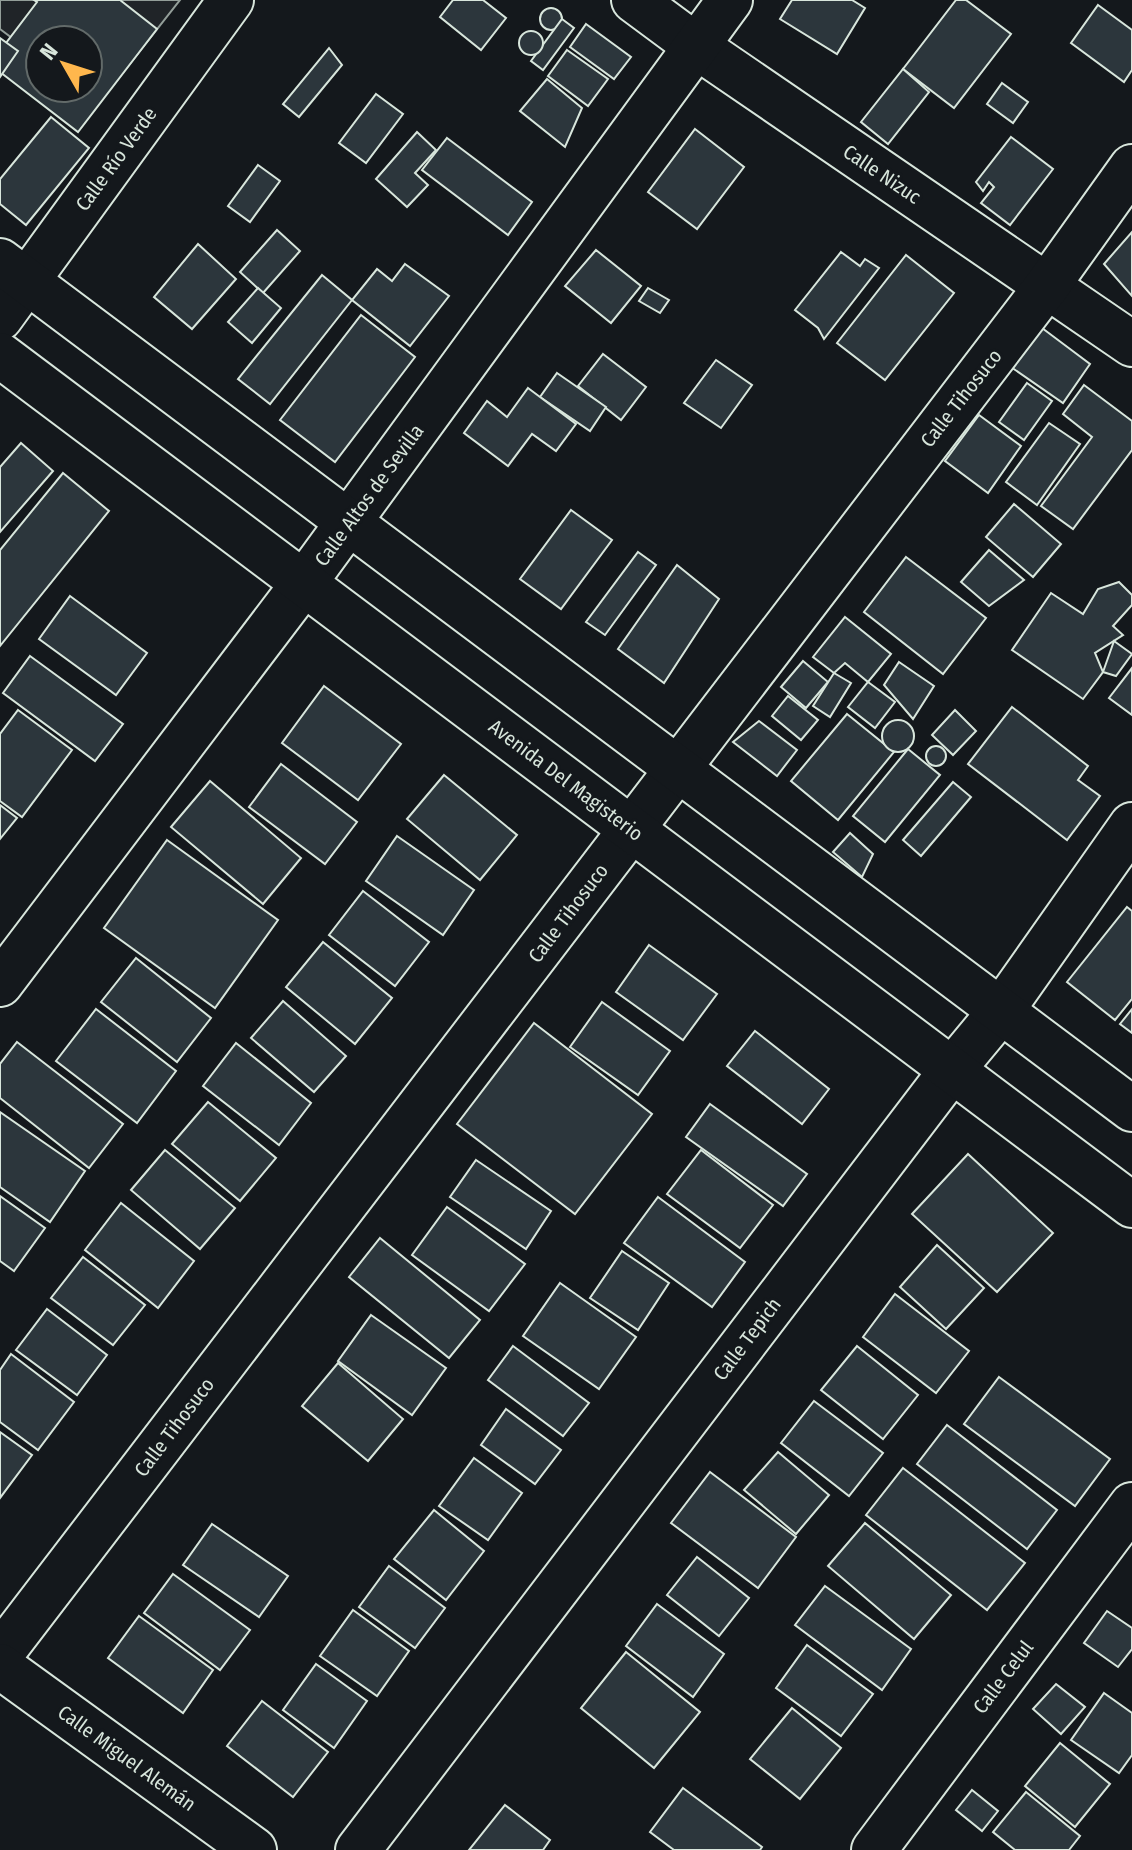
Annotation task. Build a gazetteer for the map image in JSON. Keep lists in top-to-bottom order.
{
  "streets": {
    "street": [
      "Calle Río Verde",
      "Calle Nizuc",
      "Calle Tihosuco",
      "Calle Altos de Sevilla",
      "Avenida Del Magisterio",
      "Calle Tepich",
      "Calle Celul",
      "Calle Miguel Alemán"
    ]
  },
  "crossings": [
    ["Calle Nizuc", "Calle Tihosuco"],
    ["Calle Nizuc", "Calle Altos de Sevilla"],
    ["Calle Tihosuco", "Avenida Del Magisterio"],
    ["Calle Altos de Sevilla", "Avenida Del Magisterio"],
    ["Avenida Del Magisterio", "Calle Tepich"]
  ],
  "north": "top left"
}
